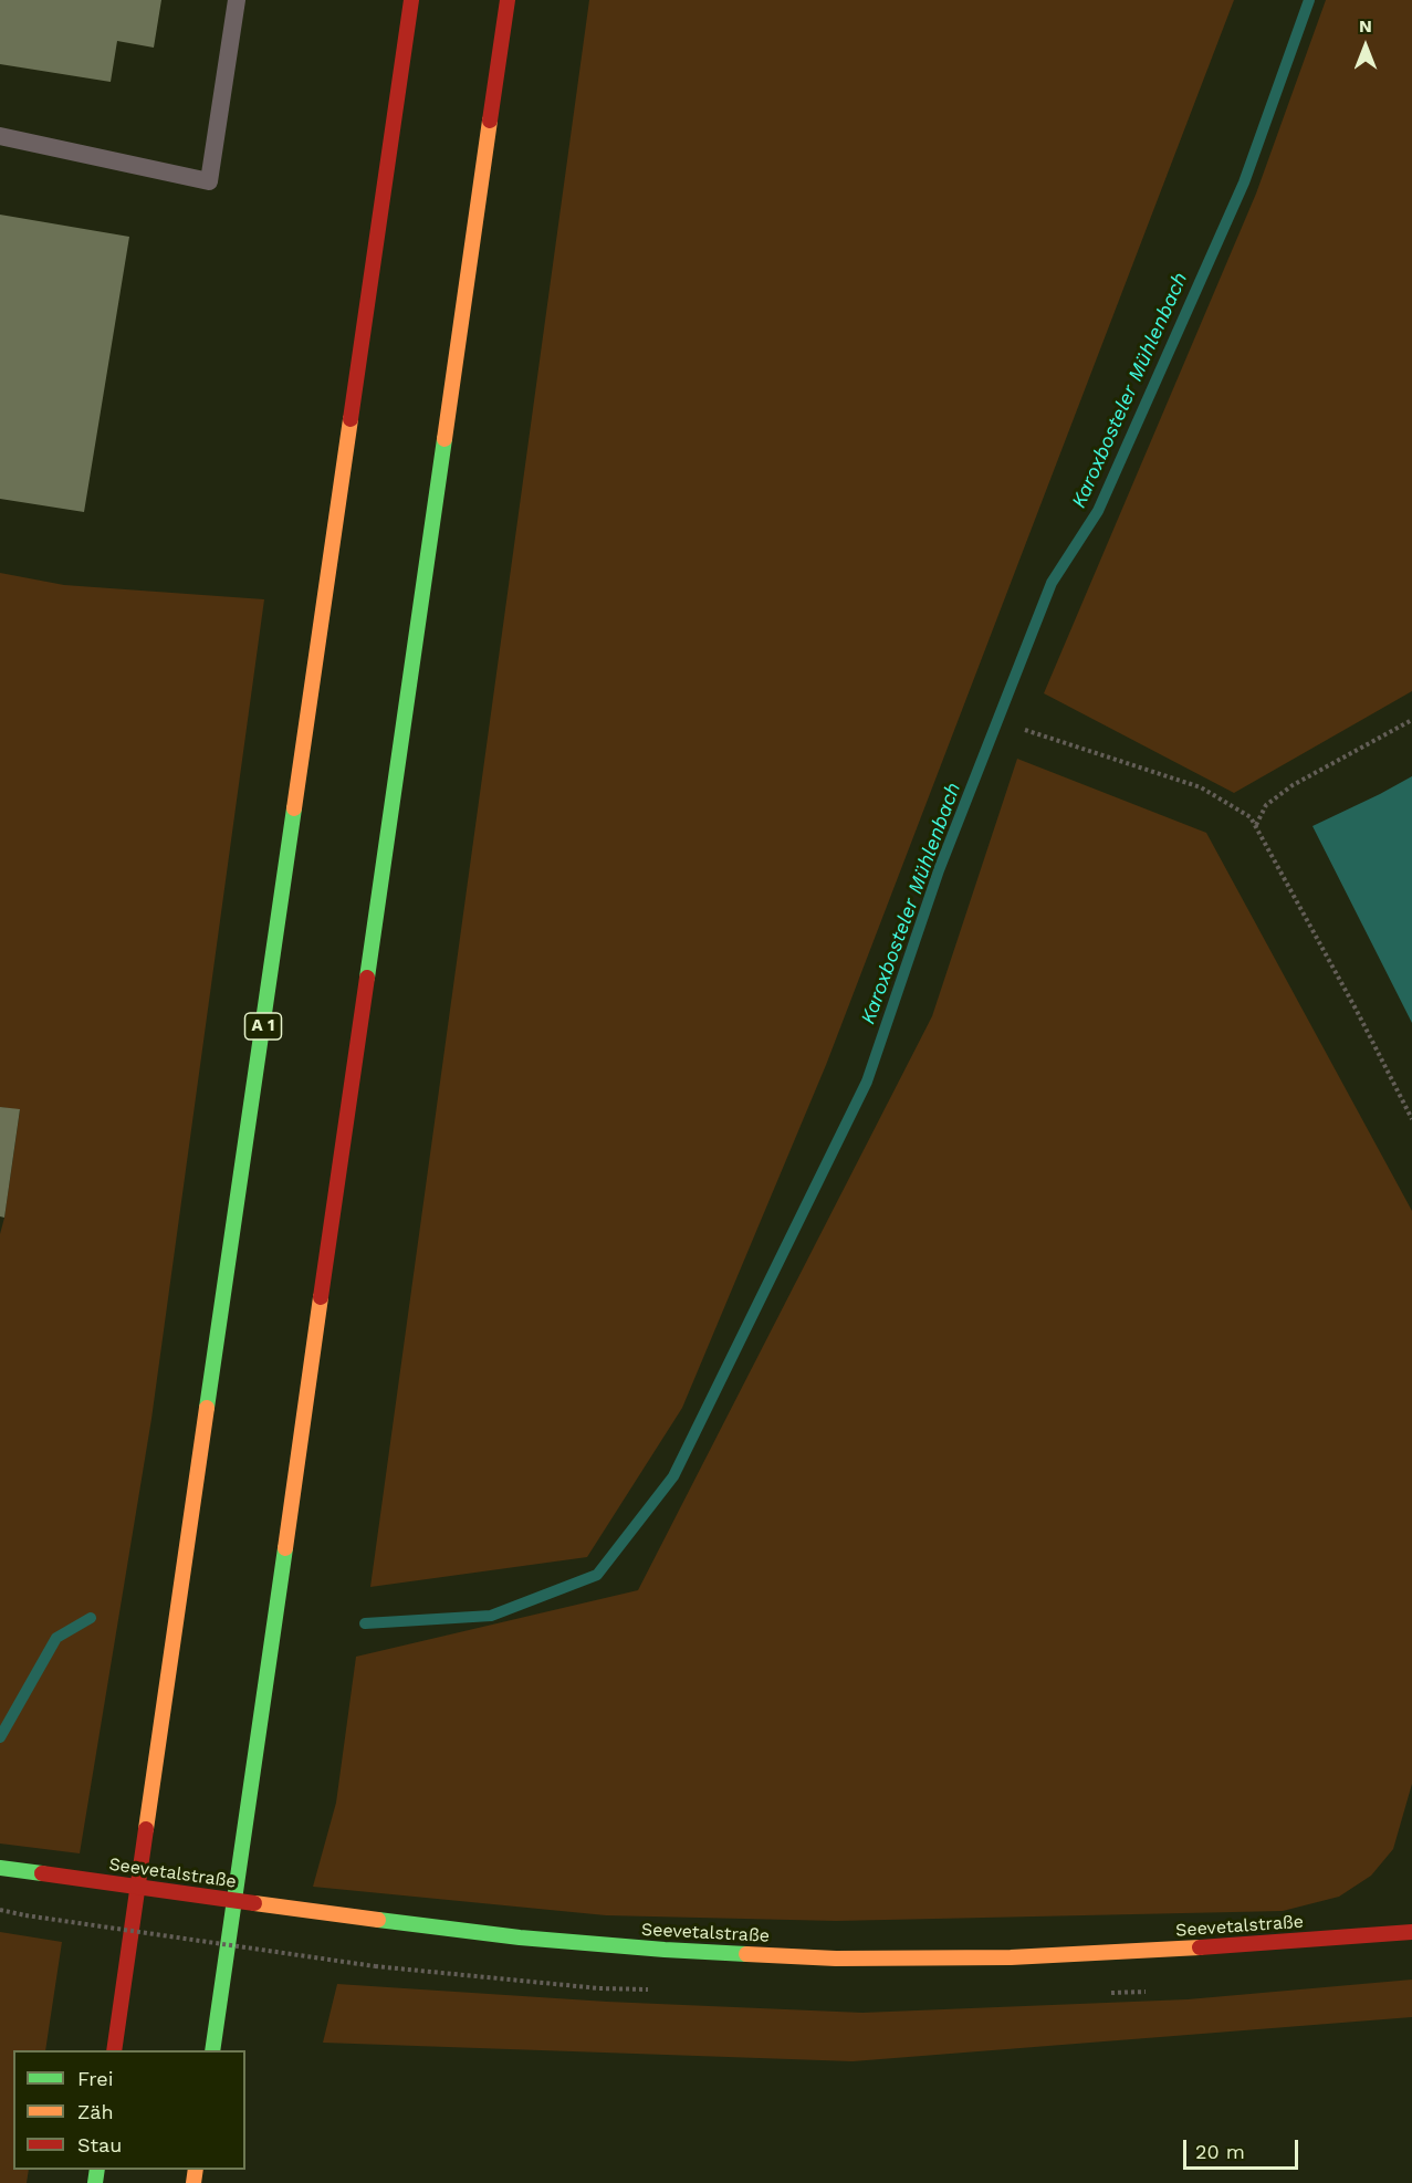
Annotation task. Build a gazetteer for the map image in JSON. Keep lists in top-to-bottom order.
{
  "streets": {
    "main road": ["A 1", "Seevetalstraße"]
  },
  "water": ["Karoxbosteler Mühlenbach"],
  "legend": ["Frei", "Zäh", "Stau"],
  "scale_bar": "20 m",
  "north": "top"
}
